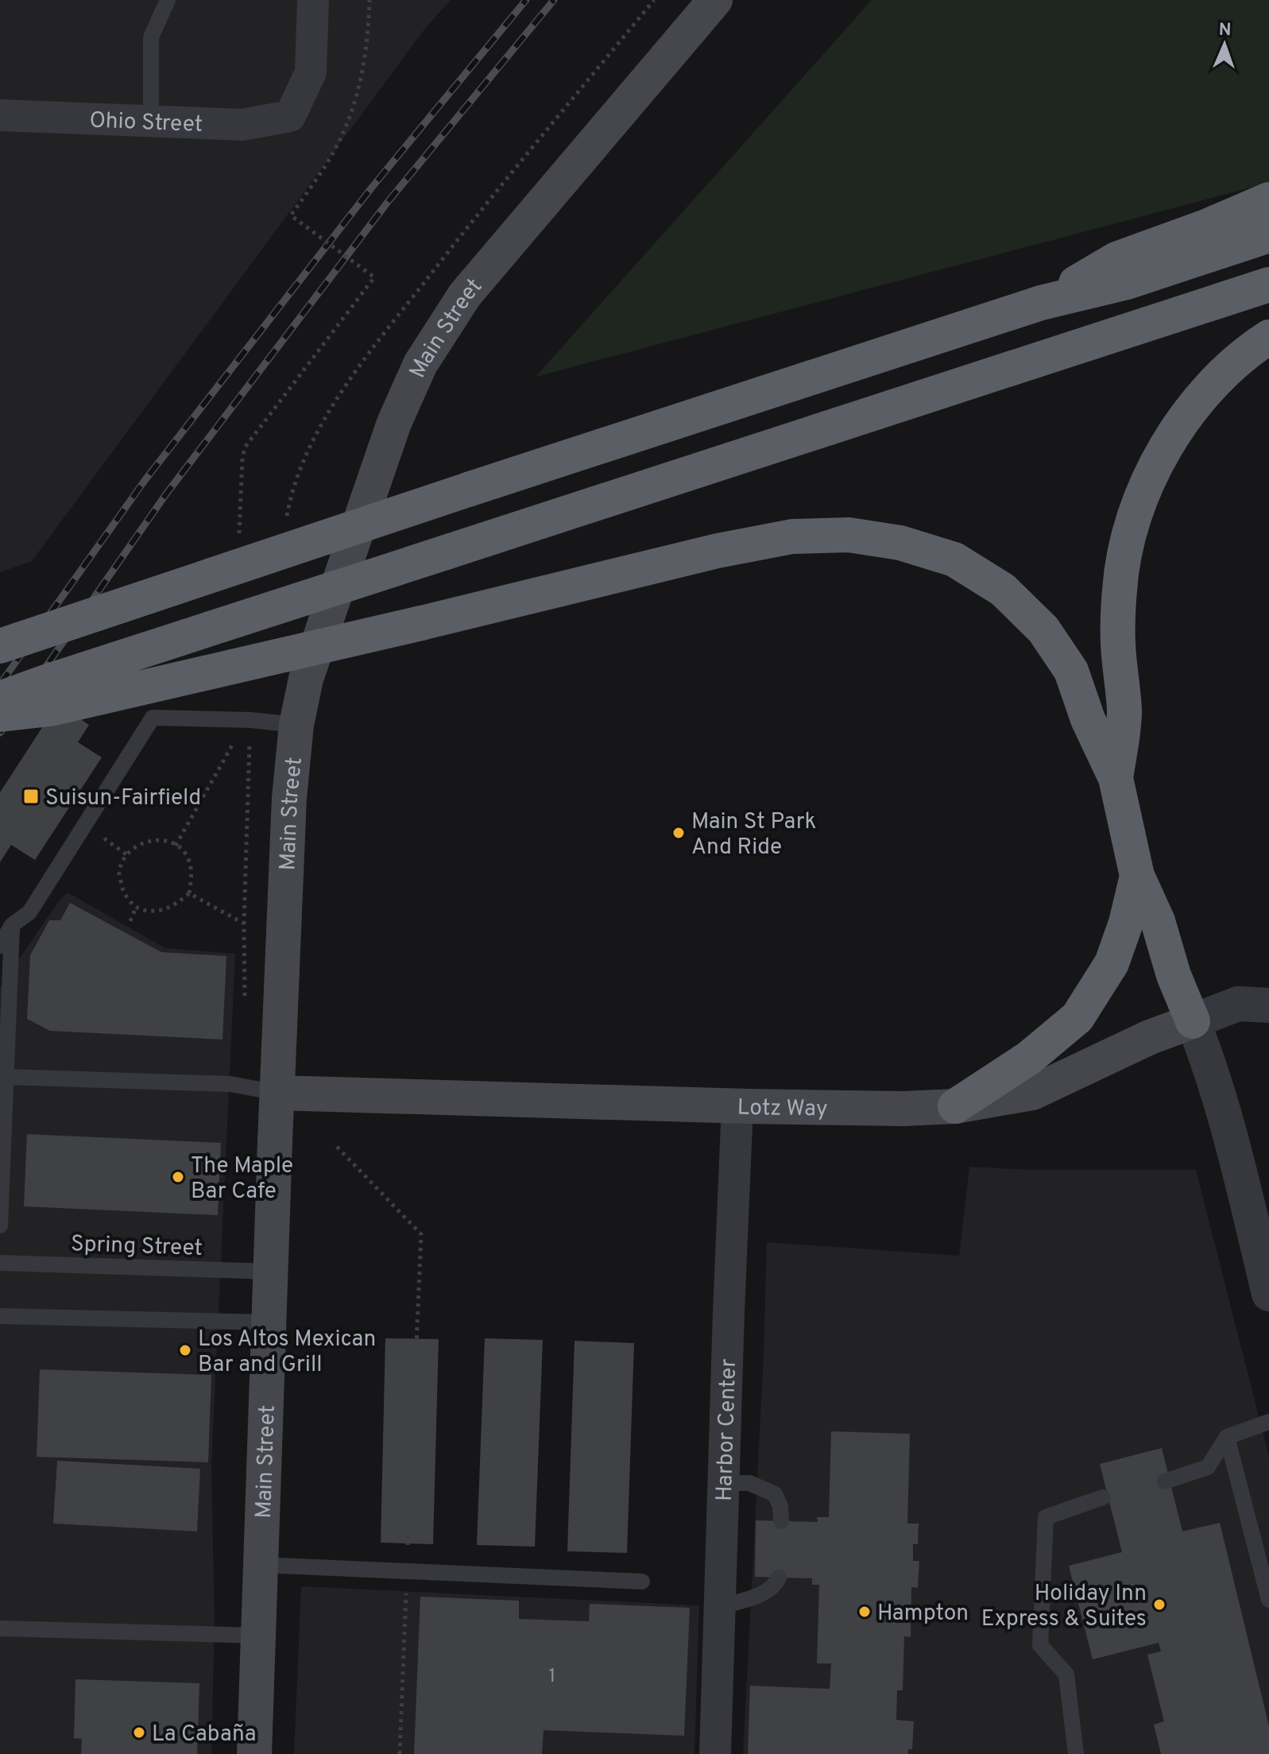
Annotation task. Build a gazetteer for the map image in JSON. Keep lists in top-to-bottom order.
{
  "streets": {
    "main road": ["Main Street", "Lotz Way"],
    "street": ["Ohio Street", "Harbor Center"],
    "lane": ["Spring Street"]
  },
  "crossings": [
    ["Main Street", "Lotz Way"],
    ["Main Street", "Spring Street"],
    ["Lotz Way", "Harbor Center"]
  ],
  "places": {
    "transit": ["Suisun-Fairfield"],
    "other": [
      "Main St Park And Ride",
      "The Maple Bar Cafe",
      "Los Altos Mexican Bar and Grill",
      "Holiday Inn Express & Suites",
      "Hampton",
      "La Cabaña"
    ]
  },
  "house_numbers": ["1"],
  "north": "top"
}
